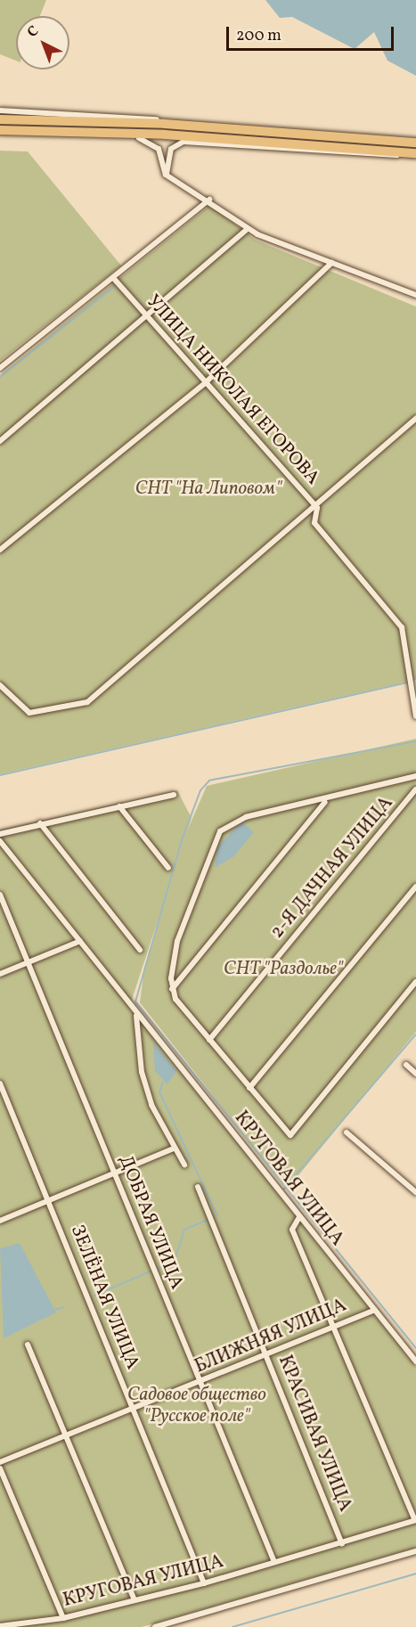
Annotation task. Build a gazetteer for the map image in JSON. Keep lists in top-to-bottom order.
{
  "streets": {
    "street": [
      "УЛИЦА НИКОЛАЯ ЕГОРОВА",
      "2-Я ДАЧНАЯ УЛИЦА",
      "КРУГОВАЯ УЛИЦА",
      "ДОБРАЯ УЛИЦА",
      "ЗЕЛЁНАЯ УЛИЦА",
      "БЛИЖНЯЯ УЛИЦА",
      "КРАСИВАЯ УЛИЦА"
    ]
  },
  "crossings": [
    ["КРУГОВАЯ УЛИЦА", "ДОБРАЯ УЛИЦА"],
    ["КРУГОВАЯ УЛИЦА", "ЗЕЛЁНАЯ УЛИЦА"],
    ["КРУГОВАЯ УЛИЦА", "БЛИЖНЯЯ УЛИЦА"],
    ["КРУГОВАЯ УЛИЦА", "КРАСИВАЯ УЛИЦА"],
    ["ДОБРАЯ УЛИЦА", "БЛИЖНЯЯ УЛИЦА"],
    ["ЗЕЛЁНАЯ УЛИЦА", "БЛИЖНЯЯ УЛИЦА"],
    ["БЛИЖНЯЯ УЛИЦА", "КРАСИВАЯ УЛИЦА"]
  ],
  "parks": ["СНТ \"На Липовом\"", "СНТ \"Раздолье\"", "Садовое общество \"Русское поле\""],
  "scale_bar": "200 m",
  "north": "top left"
}
